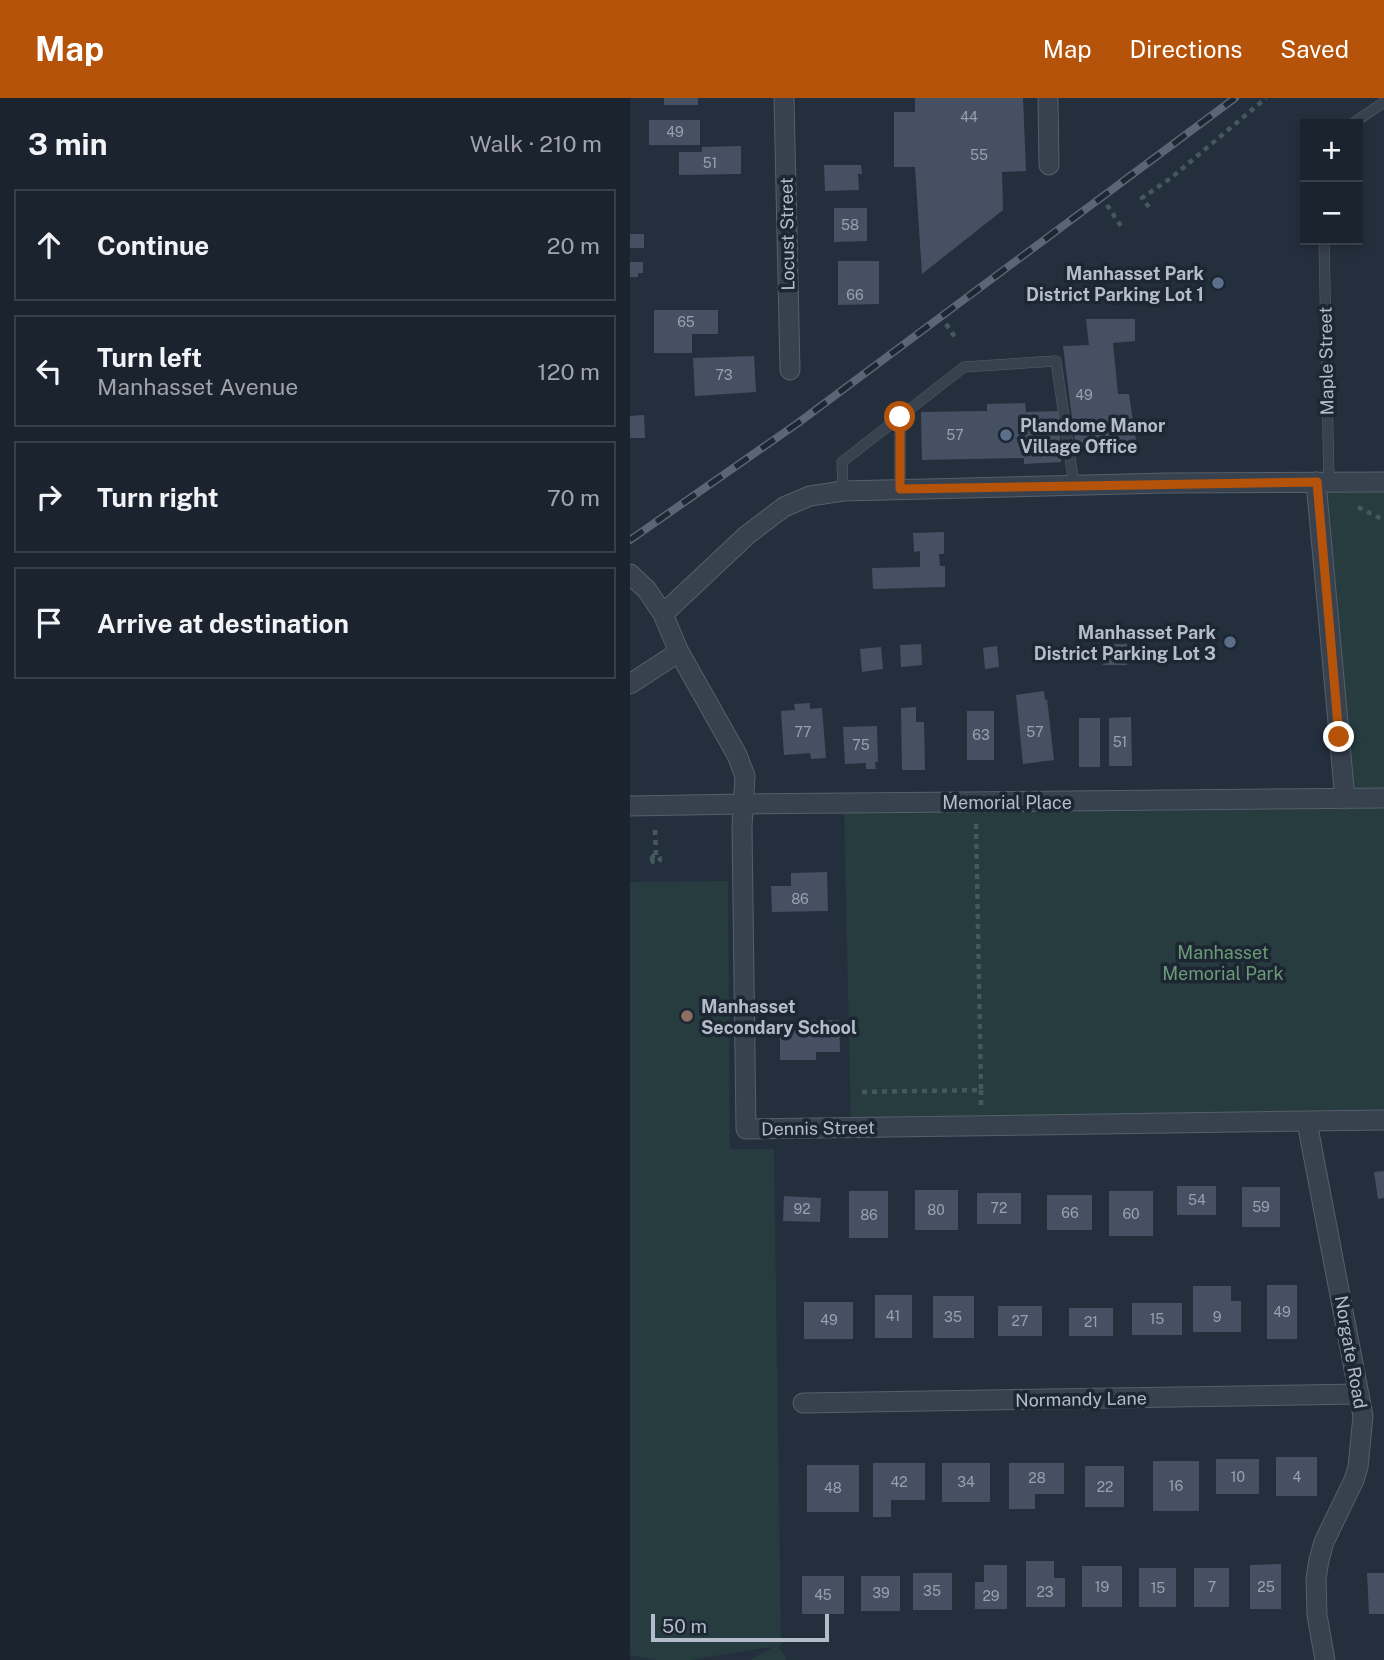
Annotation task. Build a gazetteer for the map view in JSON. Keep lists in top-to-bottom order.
{
  "streets": {
    "street": [
      "Locust Street",
      "Memorial Place",
      "Dennis Street",
      "Norgate Road",
      "Normandy Lane"
    ],
    "lane": ["Maple Street"]
  },
  "crossings": [
    ["Memorial Place", "Dennis Street"],
    ["Dennis Street", "Norgate Road"],
    ["Norgate Road", "Normandy Lane"]
  ],
  "parks": ["Manhasset Memorial Park"],
  "places": [
    "Manhasset Park District Parking Lot 1",
    "Plandome Manor Village Office",
    "Manhasset Park District Parking Lot 3",
    "Manhasset Secondary School"
  ],
  "house_numbers": [
    "44",
    "49",
    "55",
    "51",
    "58",
    "66",
    "65",
    "73",
    "49",
    "57",
    "77",
    "57",
    "63",
    "51",
    "75",
    "86",
    "54",
    "59",
    "72",
    "92",
    "80",
    "66",
    "60",
    "86",
    "49",
    "41",
    "35",
    "9",
    "15",
    "49",
    "27",
    "21",
    "10",
    "4",
    "28",
    "42",
    "34",
    "16",
    "22",
    "48",
    "19",
    "7",
    "25",
    "15",
    "35",
    "23",
    "39",
    "45",
    "29"
  ],
  "scale_bar": "50 m",
  "page": {
    "header": "Map",
    "nav": ["Map", "Directions", "Saved"],
    "heading": ["3 min", "Walk · 210 m"],
    "map_buttons": ["+", "−"],
    "list": [
      ["Continue", "20 m"],
      ["Turn left", "Manhasset Avenue", "120 m"],
      ["Turn right", "70 m"],
      "Arrive at destination"
    ],
    "scale": "50 m"
  }
}
